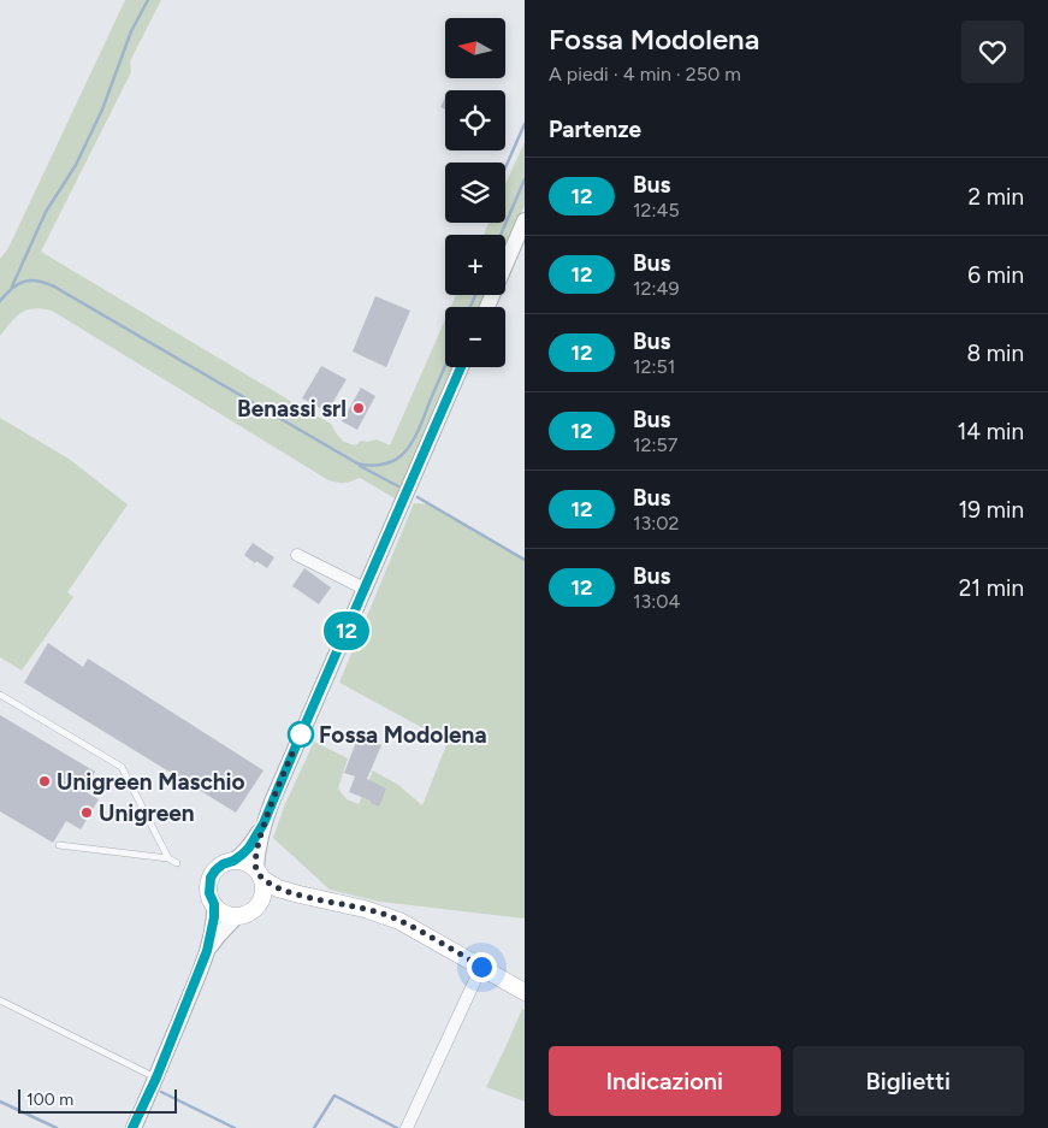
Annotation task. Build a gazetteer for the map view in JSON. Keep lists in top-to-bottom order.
{
  "places": [
    "Benassi srl",
    "Fossa Modolena",
    "Unigreen Maschio",
    "Unigreen"
  ],
  "lines": ["bus line 12"],
  "scale_bar": "100 m",
  "north": "left",
  "page": {
    "on_map": "12",
    "heading": [
      ["Fossa Modolena", "A piedi · 4 min · 250 m"],
      "Partenze"
    ],
    "map_buttons": ["+", "−"],
    "list": [
      {
        "mark": "12",
        "name": "Bus",
        "note": "12:45",
        "value": "2 min"
      },
      {
        "mark": "12",
        "name": "Bus",
        "note": "12:49",
        "value": "6 min"
      },
      {
        "mark": "12",
        "name": "Bus",
        "note": "12:51",
        "value": "8 min"
      },
      {
        "mark": "12",
        "name": "Bus",
        "note": "12:57",
        "value": "14 min"
      },
      {
        "mark": "12",
        "name": "Bus",
        "note": "13:02",
        "value": "19 min"
      },
      {
        "mark": "12",
        "name": "Bus",
        "note": "13:04",
        "value": "21 min"
      }
    ],
    "buttons": ["Indicazioni", "Biglietti"],
    "scale": "100 m"
  }
}
